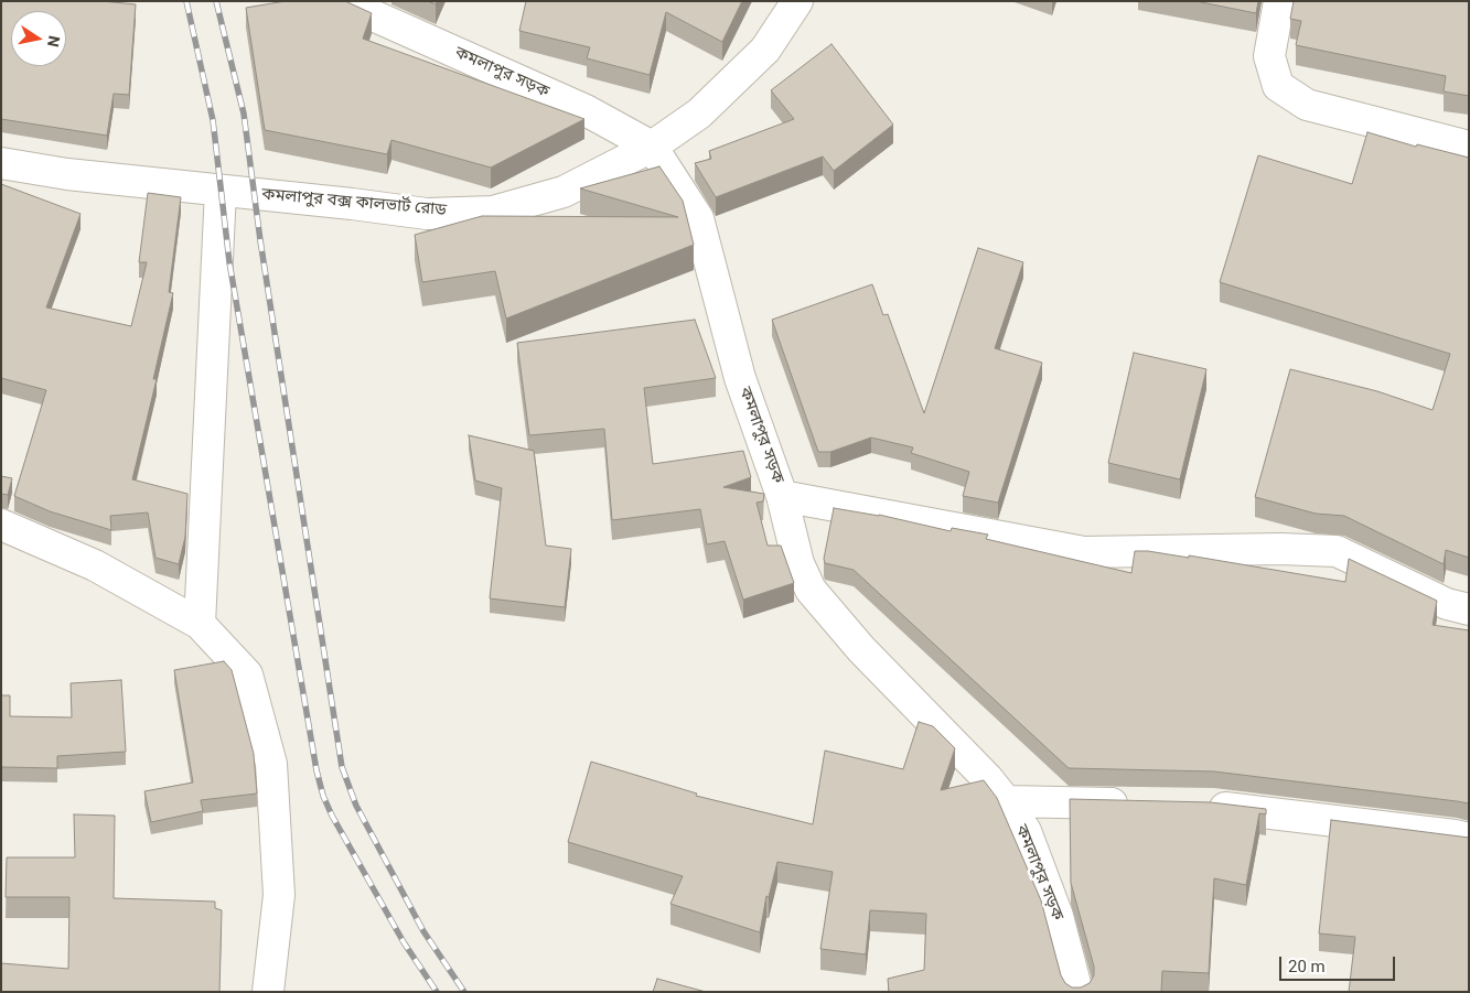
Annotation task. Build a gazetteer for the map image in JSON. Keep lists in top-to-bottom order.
{
  "streets": {
    "street": ["কমলাপুর সড়ক", "কমলাপুর বক্স কালভার্ট রোড"]
  },
  "crossings": [
    ["কমলাপুর সড়ক", "কমলাপুর বক্স কালভার্ট রোড"]
  ],
  "scale_bar": "20 m",
  "north": "right"
}
